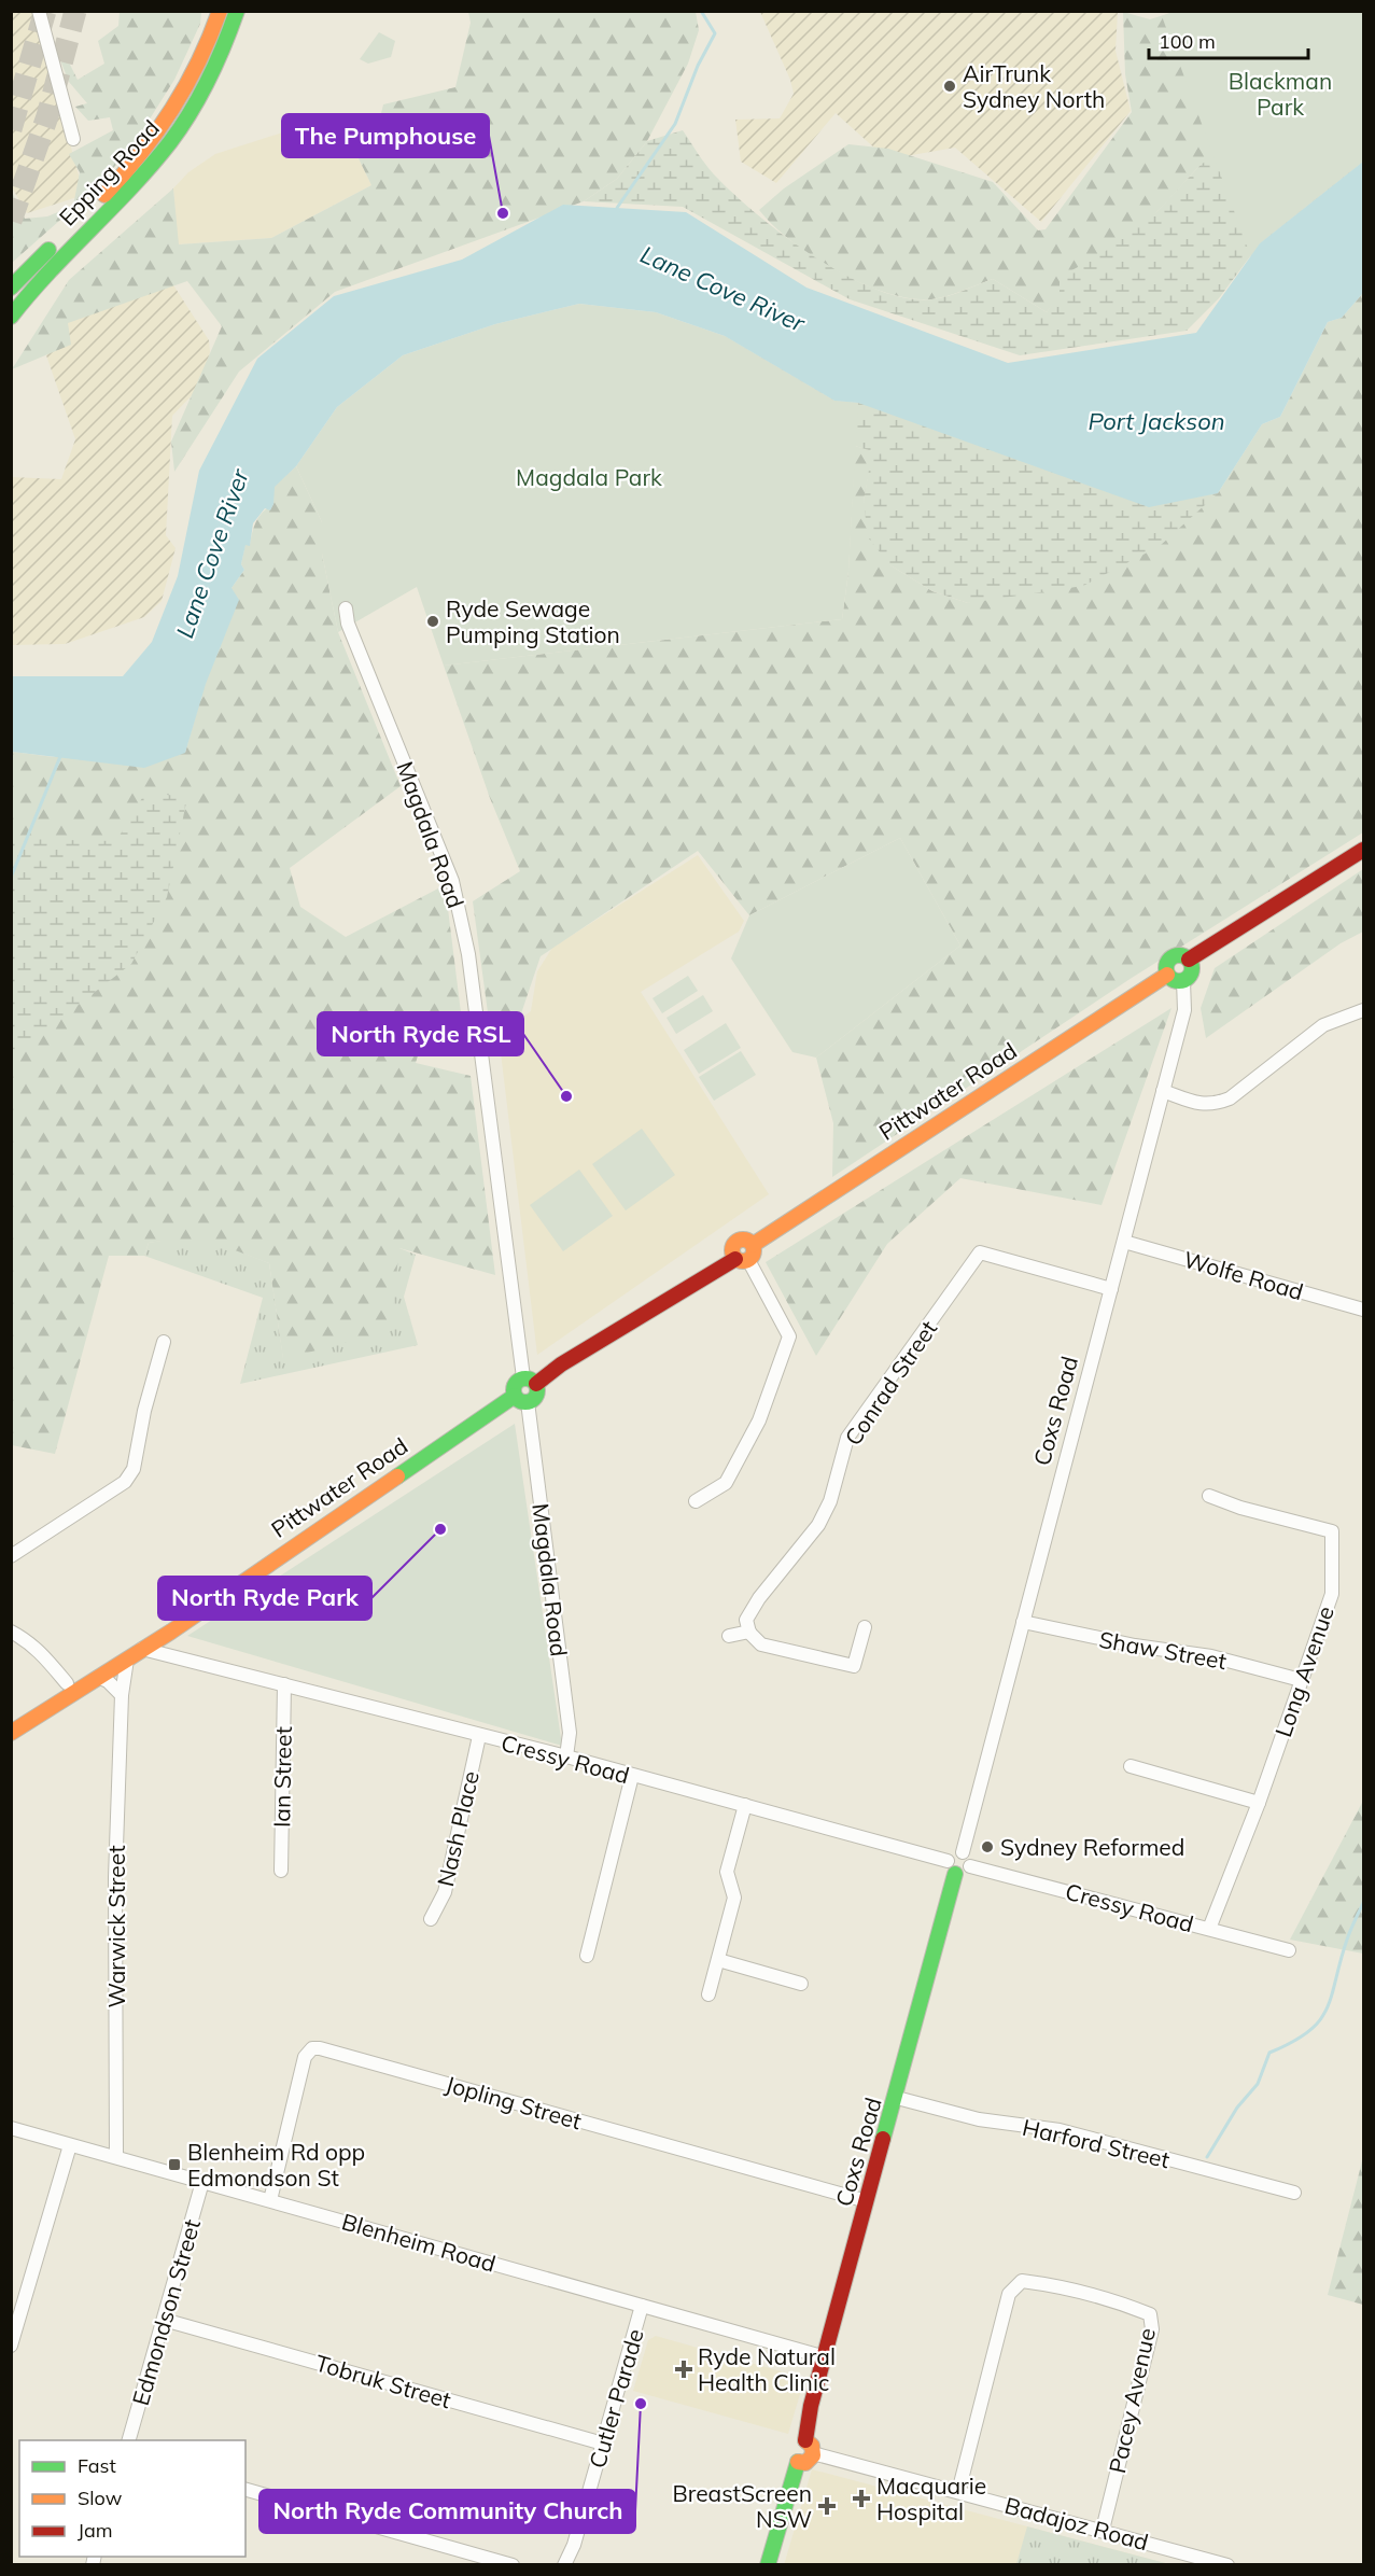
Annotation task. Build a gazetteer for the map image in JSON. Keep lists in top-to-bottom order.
{
  "streets": {
    "main road": ["Epping Road", "Pittwater Road", "Coxs Road"],
    "street": [
      "Magdala Road",
      "Wolfe Road",
      "Conrad Street",
      "Shaw Street",
      "Long Avenue",
      "Cressy Road",
      "Ian Street",
      "Nash Place",
      "Warwick Street",
      "Jopling Street",
      "Harford Street",
      "Blenheim Road",
      "Edmondson Street",
      "Tobruk Street",
      "Cutler Parade",
      "Pacey Avenue",
      "Badajoz Road"
    ]
  },
  "crossings": [
    ["Magdala Road", "Pittwater Road"],
    ["Magdala Road", "Cressy Road"],
    ["Pittwater Road", "Coxs Road"],
    ["Pittwater Road", "Cressy Road"],
    ["Pittwater Road", "Warwick Street"],
    ["Wolfe Road", "Coxs Road"],
    ["Conrad Street", "Coxs Road"],
    ["Coxs Road", "Shaw Street"],
    ["Coxs Road", "Cressy Road"],
    ["Coxs Road", "Jopling Street"],
    ["Coxs Road", "Harford Street"],
    ["Coxs Road", "Blenheim Road"],
    ["Coxs Road", "Badajoz Road"],
    ["Shaw Street", "Long Avenue"],
    ["Long Avenue", "Cressy Road"],
    ["Cressy Road", "Ian Street"],
    ["Cressy Road", "Nash Place"],
    ["Warwick Street", "Blenheim Road"],
    ["Jopling Street", "Blenheim Road"],
    ["Blenheim Road", "Edmondson Street"],
    ["Blenheim Road", "Cutler Parade"],
    ["Edmondson Street", "Tobruk Street"],
    ["Tobruk Street", "Cutler Parade"],
    ["Pacey Avenue", "Badajoz Road"]
  ],
  "water": ["Lane Cove River", "Port Jackson"],
  "parks": ["Blackman Park", "Magdala Park"],
  "places": {
    "other": [
      "AirTrunk Sydney North",
      "The Pumphouse",
      "Ryde Sewage Pumping Station",
      "North Ryde RSL",
      "North Ryde Park",
      "Sydney Reformed",
      "North Ryde Community Church"
    ],
    "transit": ["Blenheim Rd opp Edmondson St"],
    "health": ["Ryde Natural Health Clinic", "Macquarie Hospital", "BreastScreen NSW"]
  },
  "legend": ["Fast", "Slow", "Jam"],
  "scale_bar": "100 m"
}
